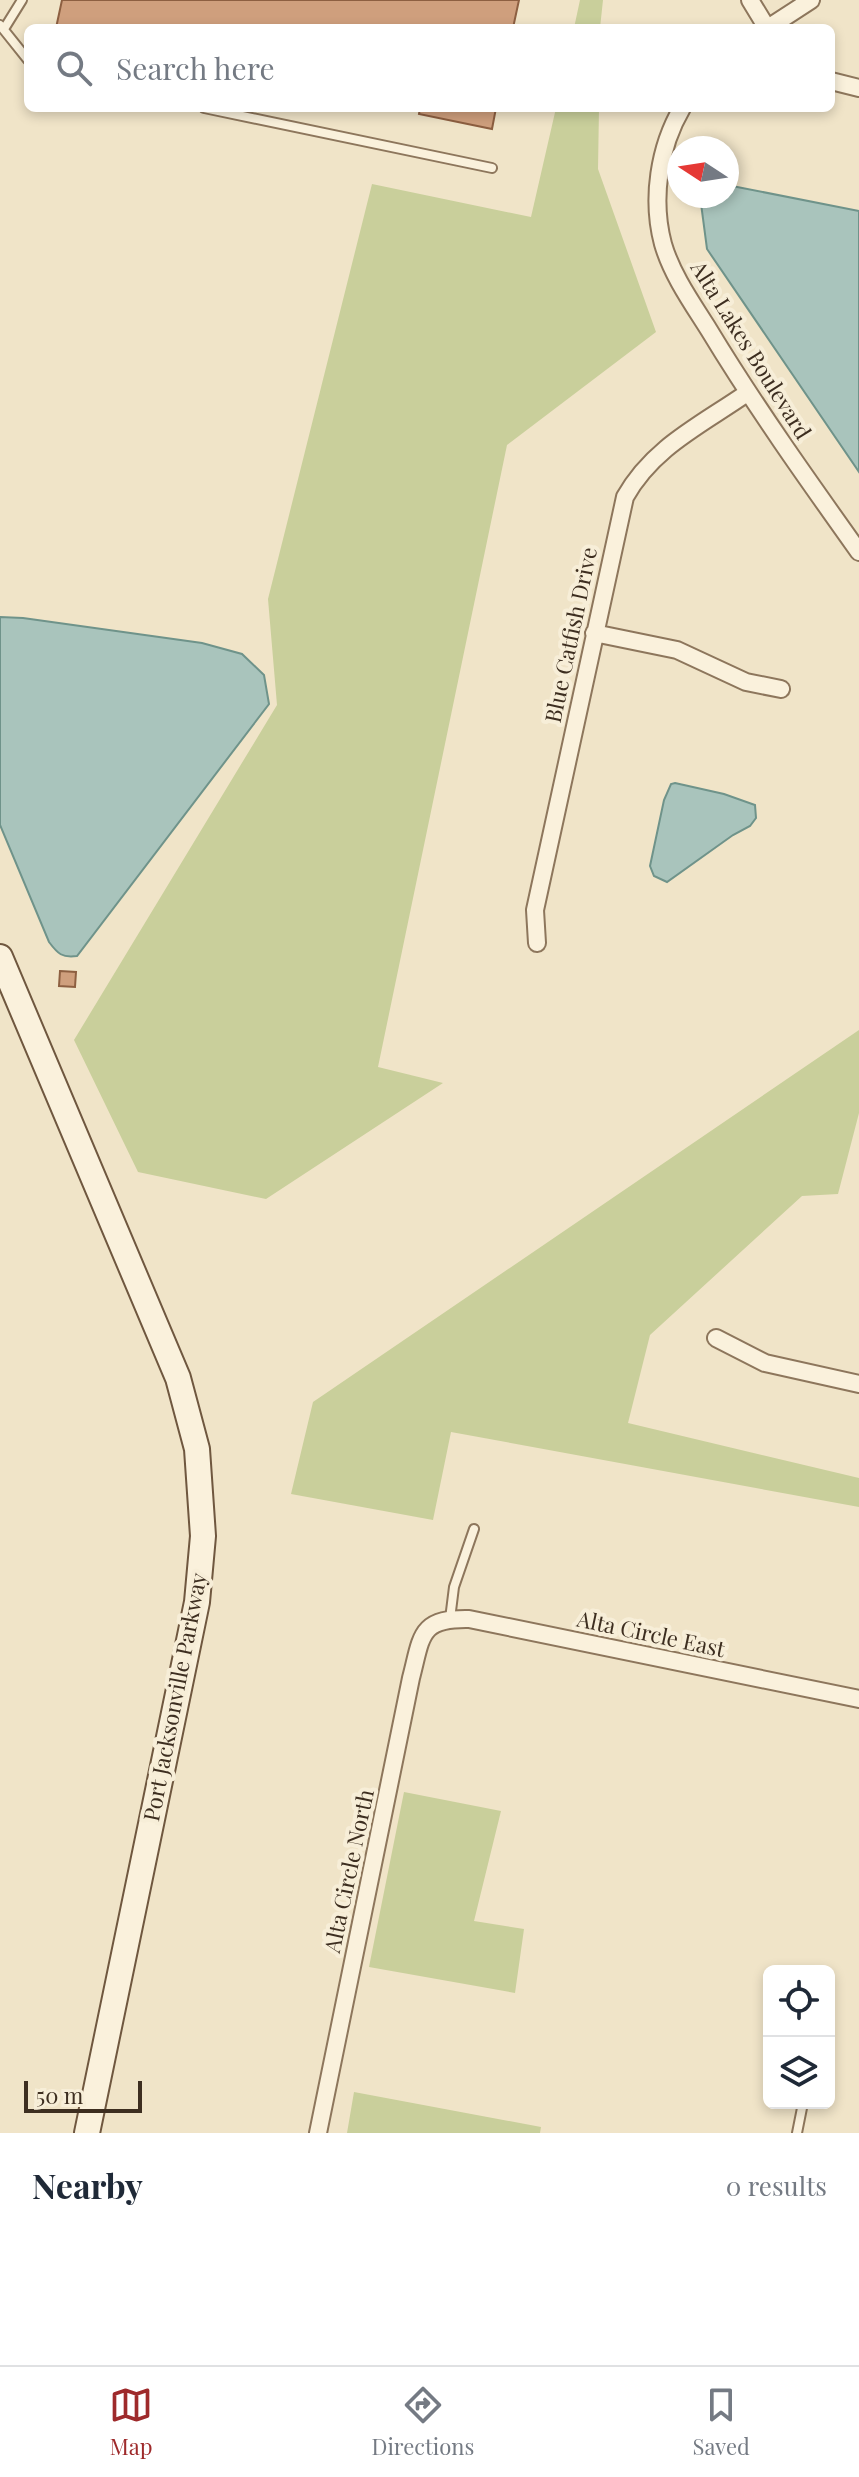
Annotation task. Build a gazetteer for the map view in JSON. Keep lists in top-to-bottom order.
{
  "streets": {
    "street": [
      "Alta Lakes Boulevard",
      "Blue Catfish Drive",
      "Alta Circle East",
      "Port Jacksonville Parkway",
      "Alta Circle North"
    ]
  },
  "crossings": [
    ["Alta Lakes Boulevard", "Blue Catfish Drive"],
    ["Alta Circle East", "Alta Circle North"]
  ],
  "scale_bar": "50 m",
  "north": "left",
  "page": {
    "search": "Search here",
    "scale": "50 m",
    "heading": ["Nearby", "0 results"],
    "nav": ["Map", "Directions", "Saved"]
  }
}
